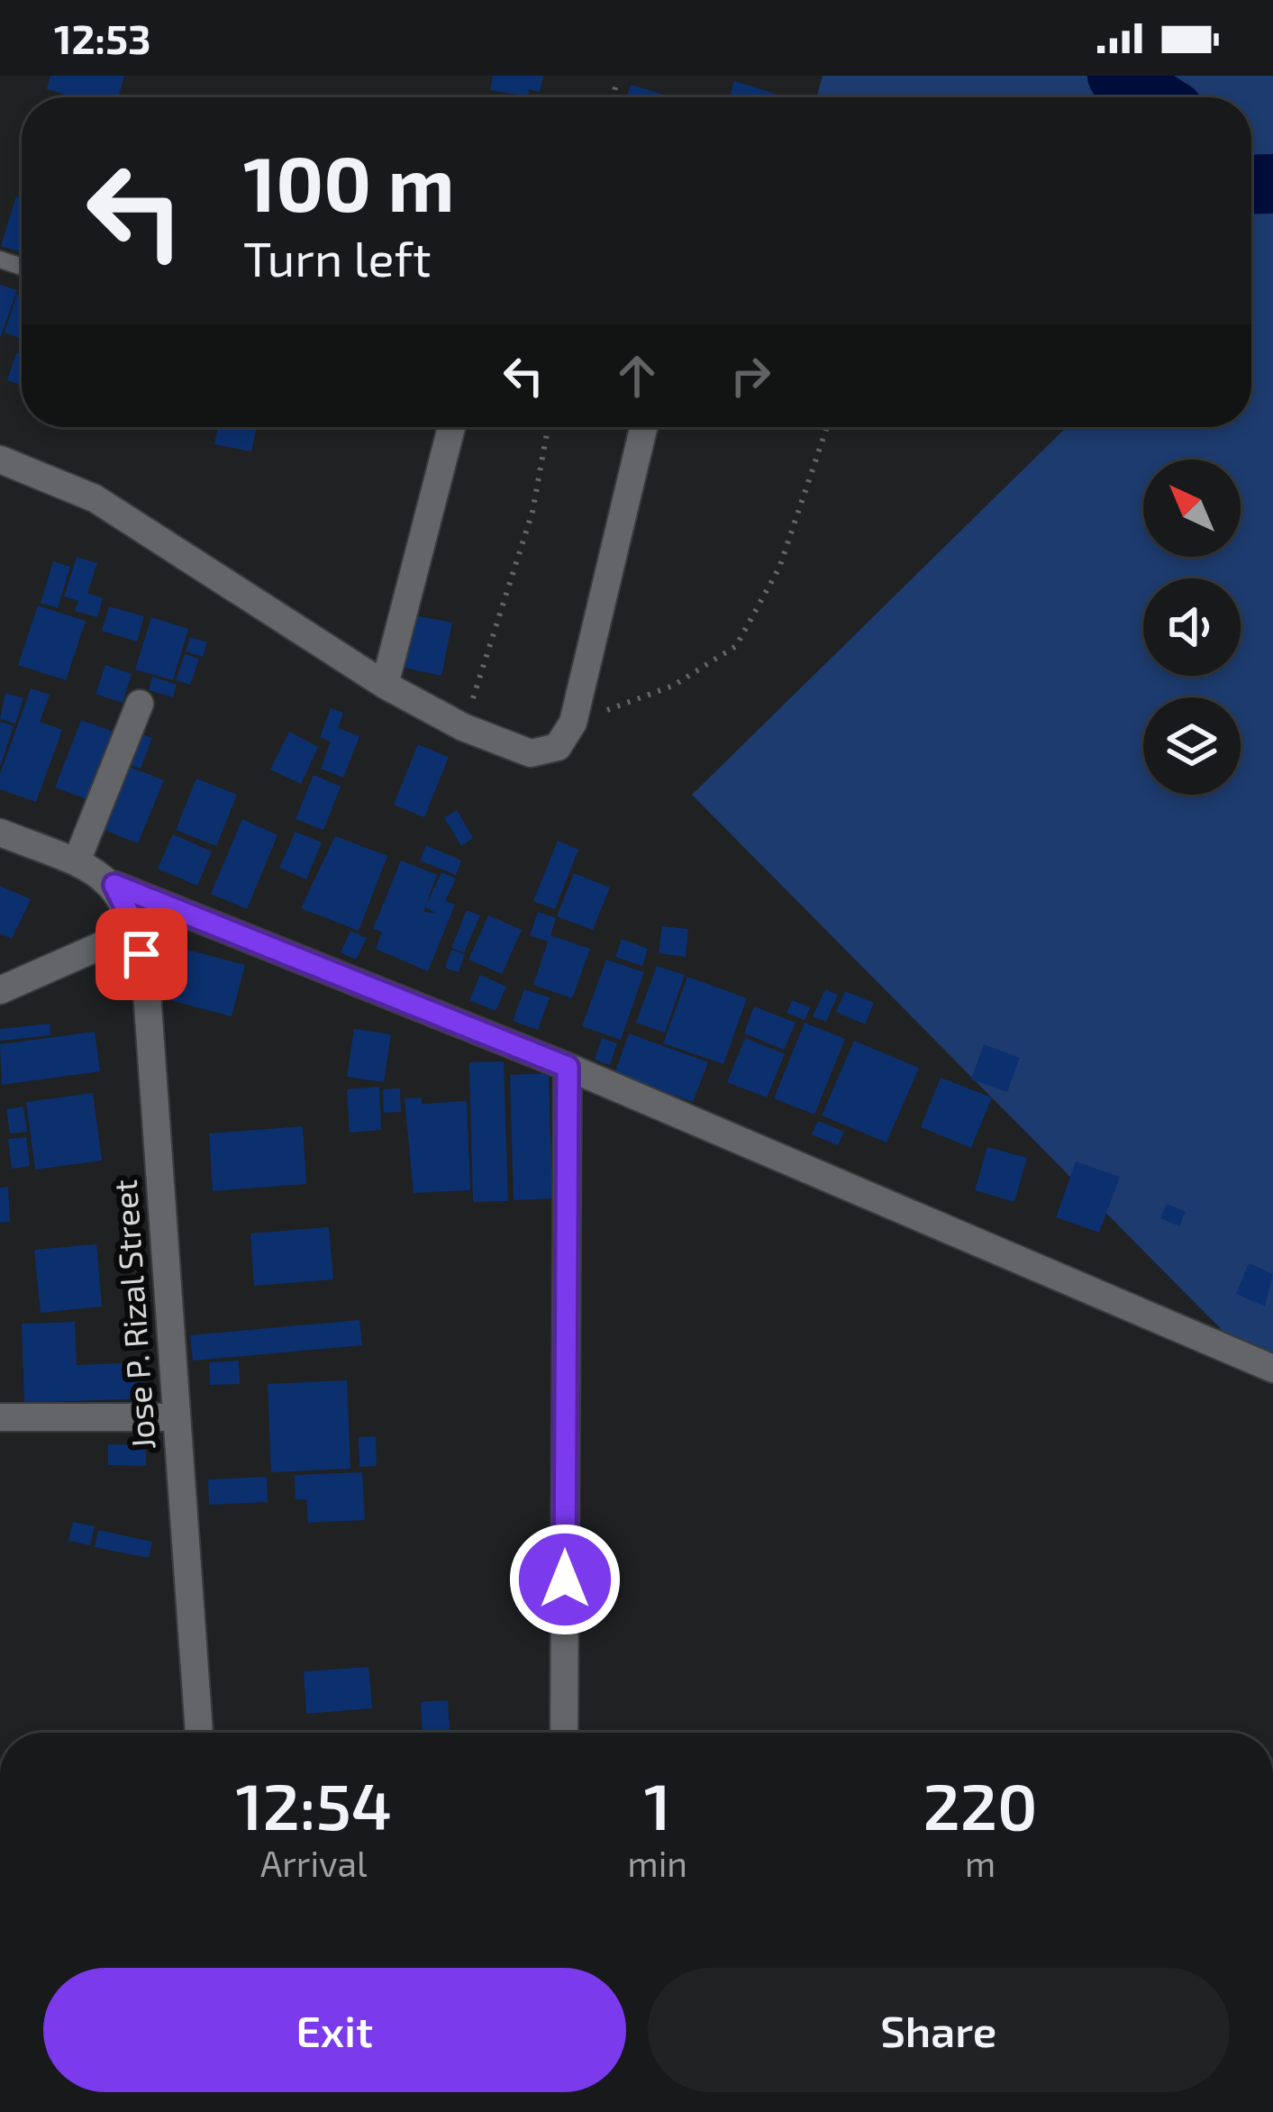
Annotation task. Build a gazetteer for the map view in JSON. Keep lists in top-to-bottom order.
{
  "streets": {
    "street": ["Jose P. Rizal Street"]
  },
  "north": "top left",
  "page": {
    "status": "12:53",
    "turn": ["100 m", "Turn left"],
    "eta": [
      "12:54",
      "Arrival",
      "1",
      "min",
      "220",
      "m"
    ],
    "buttons": ["Exit", "Share"]
  }
}
